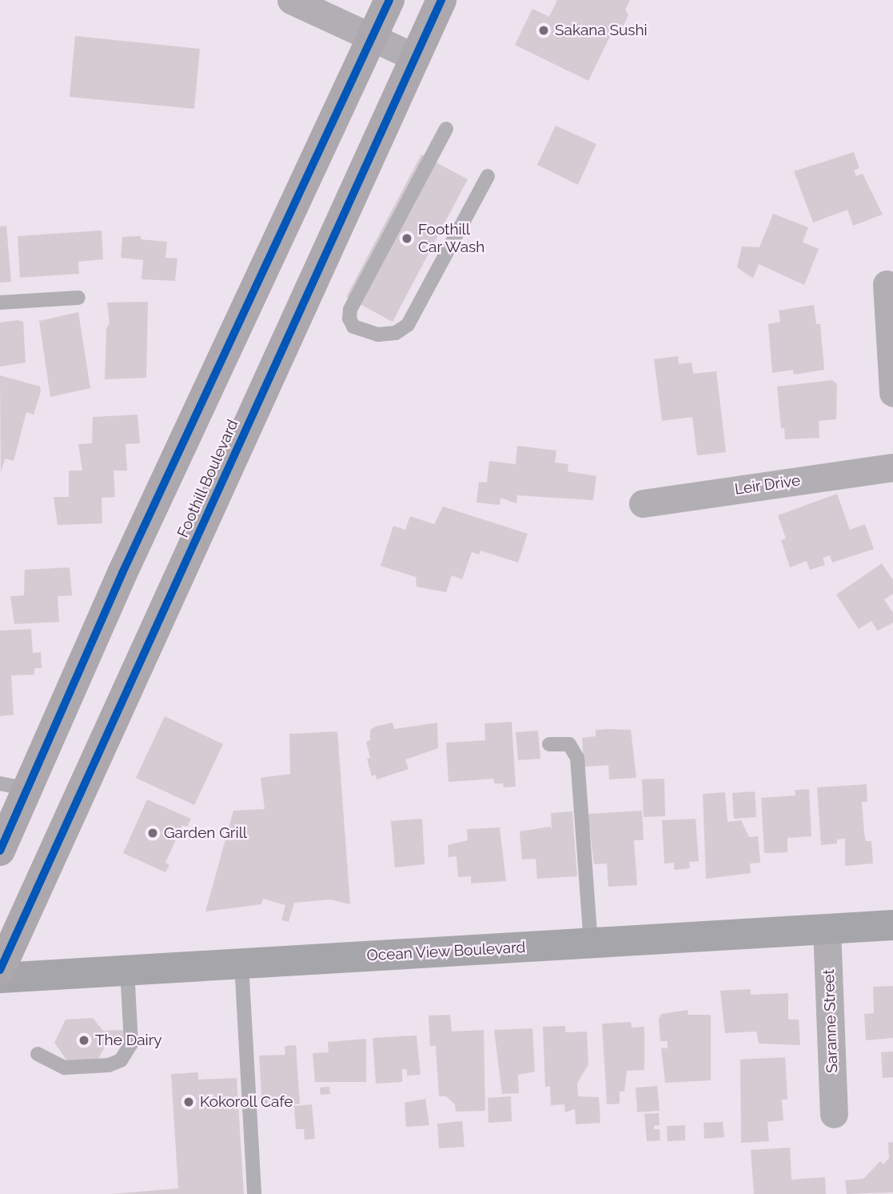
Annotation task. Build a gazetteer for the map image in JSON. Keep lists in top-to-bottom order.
{
  "streets": {
    "main road": ["Foothill Boulevard"],
    "street": ["Leir Drive", "Ocean View Boulevard", "Saranne Street"]
  },
  "crossings": [
    ["Ocean View Boulevard", "Saranne Street"]
  ],
  "places": [
    "Sakana Sushi",
    "Foothill Car Wash",
    "Garden Grill",
    "The Dairy",
    "Kokoroll Cafe"
  ]
}
